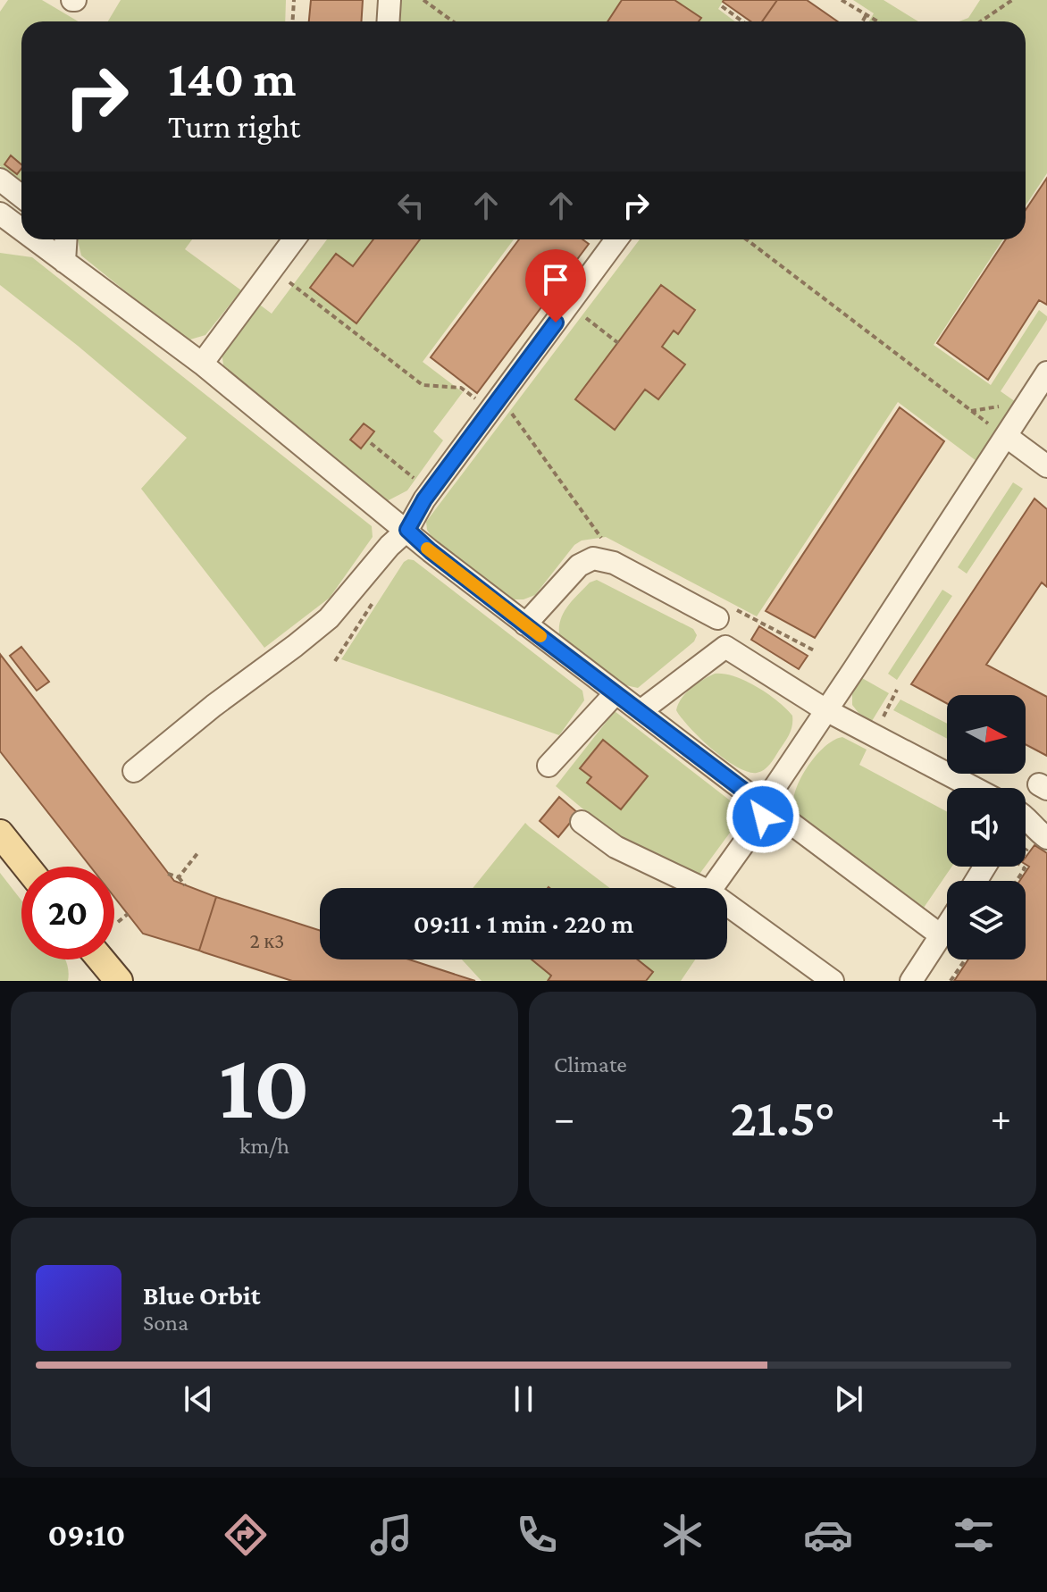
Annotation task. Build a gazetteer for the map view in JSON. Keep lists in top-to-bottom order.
{
  "house_numbers": ["2 к3"],
  "north": "right",
  "page": {
    "turn": ["140 m", "Turn right"],
    "limit": "20",
    "trip": "09:11 · 1 min · 220 m",
    "tile": [
      ["10", "km/h"],
      "Climate"
    ],
    "heat": ["−", "21.5°", "+"],
    "song": ["Blue Orbit", "Sona"],
    "tabs": "09:10"
  }
}
